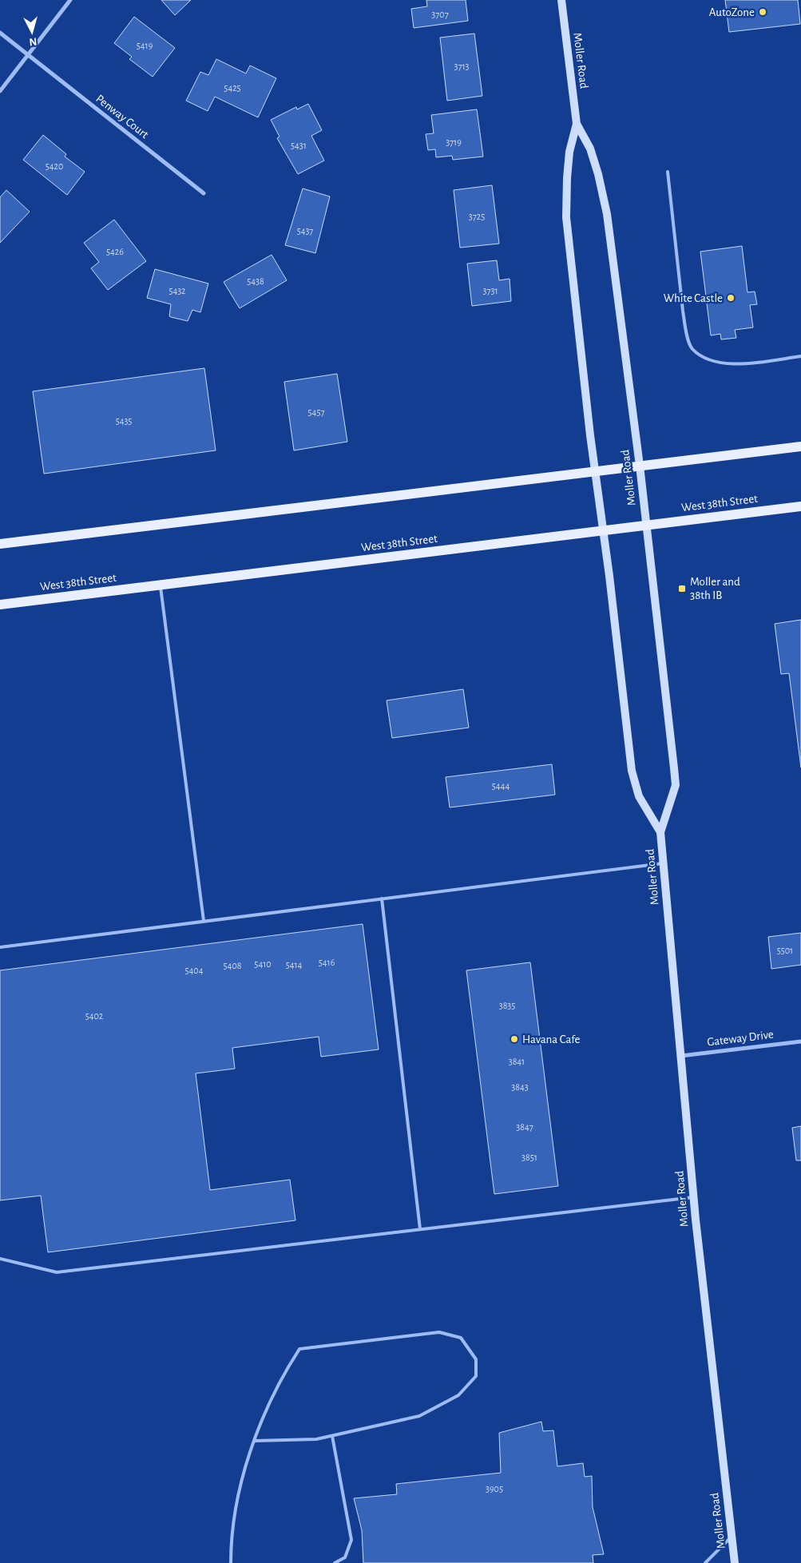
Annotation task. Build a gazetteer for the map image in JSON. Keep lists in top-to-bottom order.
{
  "streets": {
    "main road": ["Moller Road", "West 38th Street"],
    "street": ["Penway Court", "Gateway Drive"]
  },
  "crossings": [
    ["Moller Road", "West 38th Street"],
    ["Moller Road", "Gateway Drive"]
  ],
  "places": {
    "other": ["AutoZone", "White Castle", "Havana Cafe"],
    "transit": ["Moller and 38th IB"]
  },
  "house_numbers": [
    "3707",
    "5419",
    "3713",
    "5425",
    "3719",
    "5431",
    "5420",
    "3725",
    "5437",
    "5426",
    "5438",
    "5432",
    "3731",
    "5457",
    "5435",
    "5444",
    "5501",
    "5416",
    "5410",
    "5414",
    "5408",
    "5404",
    "3835",
    "5402",
    "3841",
    "3843",
    "3847",
    "3851",
    "3905"
  ],
  "north": "bottom"
}
